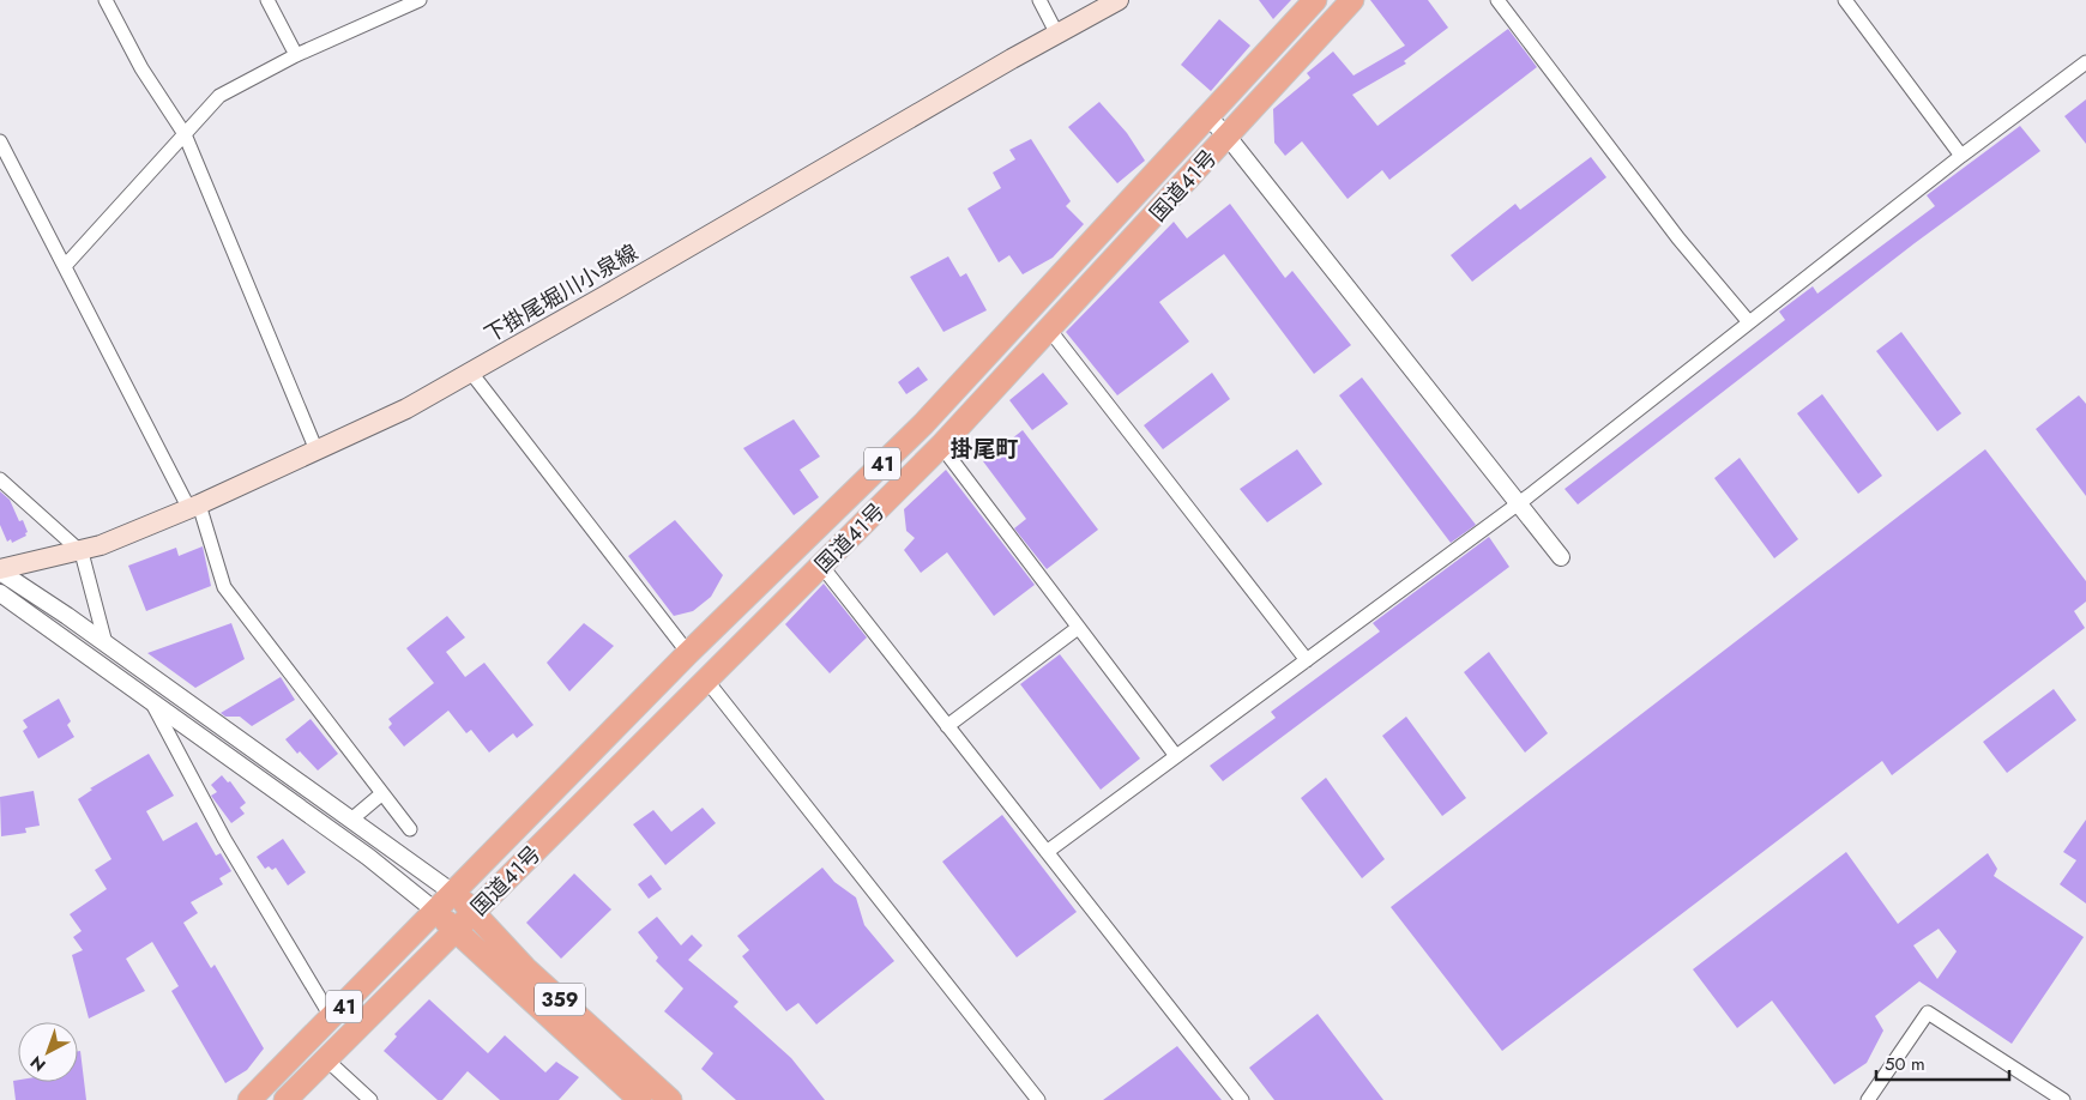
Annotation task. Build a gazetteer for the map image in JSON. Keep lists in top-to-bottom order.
{
  "streets": {
    "highway": ["国道41号", "41", "359"],
    "main road": ["下掛尾堀川小泉線"]
  },
  "crossings": [
    ["国道41号", "41"],
    ["国道41号", "359"],
    ["41", "359"]
  ],
  "districts": ["掛尾町"],
  "scale_bar": "50 m",
  "north": "bottom left"
}
